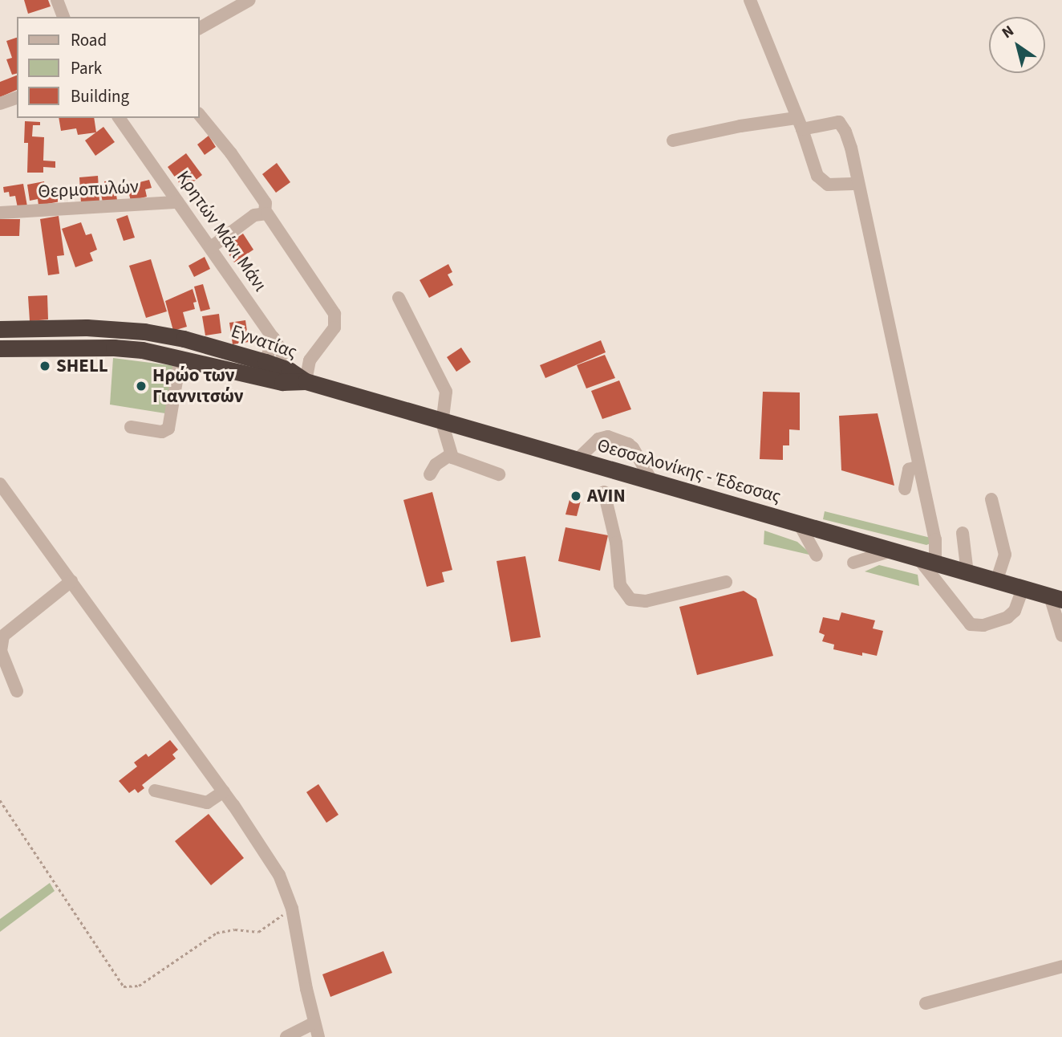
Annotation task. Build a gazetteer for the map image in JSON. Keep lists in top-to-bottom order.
{
  "streets": {
    "highway": ["Εγνατίας", "Θεσσαλονίκης - Έδεσσας"],
    "street": ["Θερμοπυλών", "Κρητών Μάνι Μάνι"]
  },
  "crossings": [
    ["Θερμοπυλών", "Κρητών Μάνι Μάνι"],
    ["Κρητών Μάνι Μάνι", "Εγνατίας"],
    ["Εγνατίας", "Θεσσαλονίκης - Έδεσσας"]
  ],
  "places": ["SHELL", "Ηρώο των Γιαννιτσών", "AVIN"],
  "legend": ["Road", "Park", "Building"],
  "north": "top left"
}
